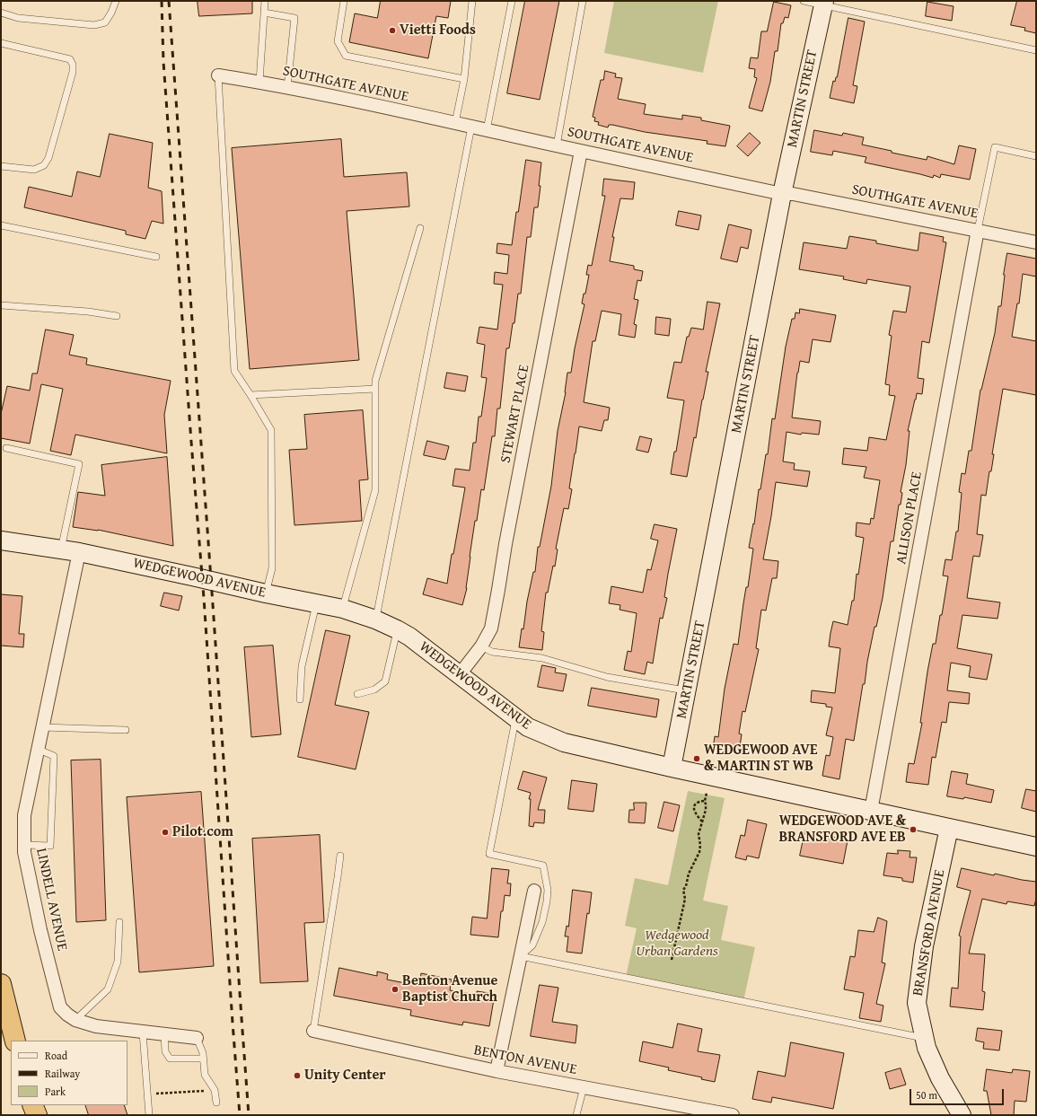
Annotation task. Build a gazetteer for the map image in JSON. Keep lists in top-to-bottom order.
{
  "streets": {
    "main road": ["MARTIN STREET", "WEDGEWOOD AVENUE", "BRANSFORD AVENUE"],
    "street": [
      "SOUTHGATE AVENUE",
      "STEWART PLACE",
      "ALLISON PLACE",
      "LINDELL AVENUE",
      "BENTON AVENUE"
    ]
  },
  "crossings": [
    ["SOUTHGATE AVENUE", "MARTIN STREET"],
    ["SOUTHGATE AVENUE", "STEWART PLACE"],
    ["SOUTHGATE AVENUE", "ALLISON PLACE"],
    ["MARTIN STREET", "WEDGEWOOD AVENUE"],
    ["STEWART PLACE", "WEDGEWOOD AVENUE"],
    ["ALLISON PLACE", "WEDGEWOOD AVENUE"],
    ["WEDGEWOOD AVENUE", "LINDELL AVENUE"],
    ["WEDGEWOOD AVENUE", "BRANSFORD AVENUE"]
  ],
  "parks": ["Wedgewood Urban Gardens"],
  "places": [
    "Vietti Foods",
    "WEDGEWOOD AVE & MARTIN ST WB",
    "WEDGEWOOD AVE & BRANSFORD AVE EB",
    "Pilot.com",
    "Benton Avenue Baptist Church",
    "Unity Center"
  ],
  "legend": ["Road", "Railway", "Park"],
  "scale_bar": "50 m"
}
